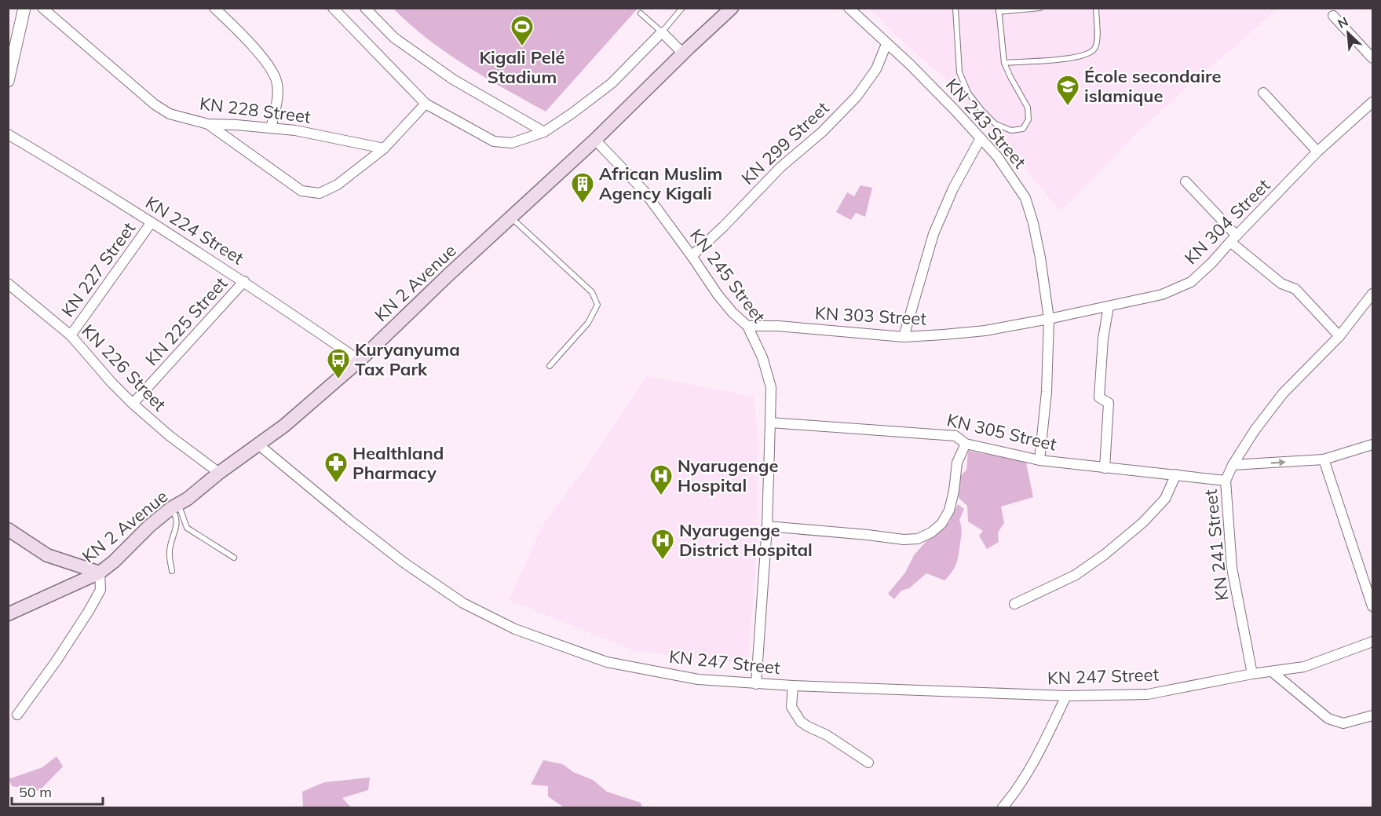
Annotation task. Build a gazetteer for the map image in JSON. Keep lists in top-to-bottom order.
{
  "streets": {
    "main road": ["KN 2 Avenue"],
    "street": [
      "KN 228 Street",
      "KN 243 Street",
      "KN 299 Street",
      "KN 304 Street",
      "KN 224 Street",
      "KN 227 Street",
      "KN 245 Street",
      "KN 303 Street",
      "KN 225 Street",
      "KN 226 Street",
      "KN 305 Street",
      "KN 241 Street",
      "KN 247 Street"
    ]
  },
  "crossings": [
    ["KN 243 Street", "KN 299 Street"],
    ["KN 243 Street", "KN 304 Street"],
    ["KN 243 Street", "KN 303 Street"],
    ["KN 243 Street", "KN 305 Street"],
    ["KN 299 Street", "KN 245 Street"],
    ["KN 304 Street", "KN 303 Street"],
    ["KN 224 Street", "KN 227 Street"],
    ["KN 224 Street", "KN 2 Avenue"],
    ["KN 224 Street", "KN 225 Street"],
    ["KN 227 Street", "KN 226 Street"],
    ["KN 245 Street", "KN 2 Avenue"],
    ["KN 245 Street", "KN 303 Street"],
    ["KN 245 Street", "KN 305 Street"],
    ["KN 245 Street", "KN 247 Street"],
    ["KN 2 Avenue", "KN 226 Street"],
    ["KN 2 Avenue", "KN 247 Street"],
    ["KN 225 Street", "KN 226 Street"],
    ["KN 305 Street", "KN 241 Street"],
    ["KN 241 Street", "KN 247 Street"]
  ],
  "places": {
    "sports": ["Kigali Pelé Stadium"],
    "school or university": ["École secondaire islamique"],
    "building": ["African Muslim Agency Kigali"],
    "bus stop": ["Kuryanyuma Tax Park"],
    "pharmacy": ["Healthland Pharmacy"],
    "hospital": ["Nyarugenge Hospital", "Nyarugenge District Hospital"]
  },
  "scale_bar": "50 m",
  "north": "top left"
}
